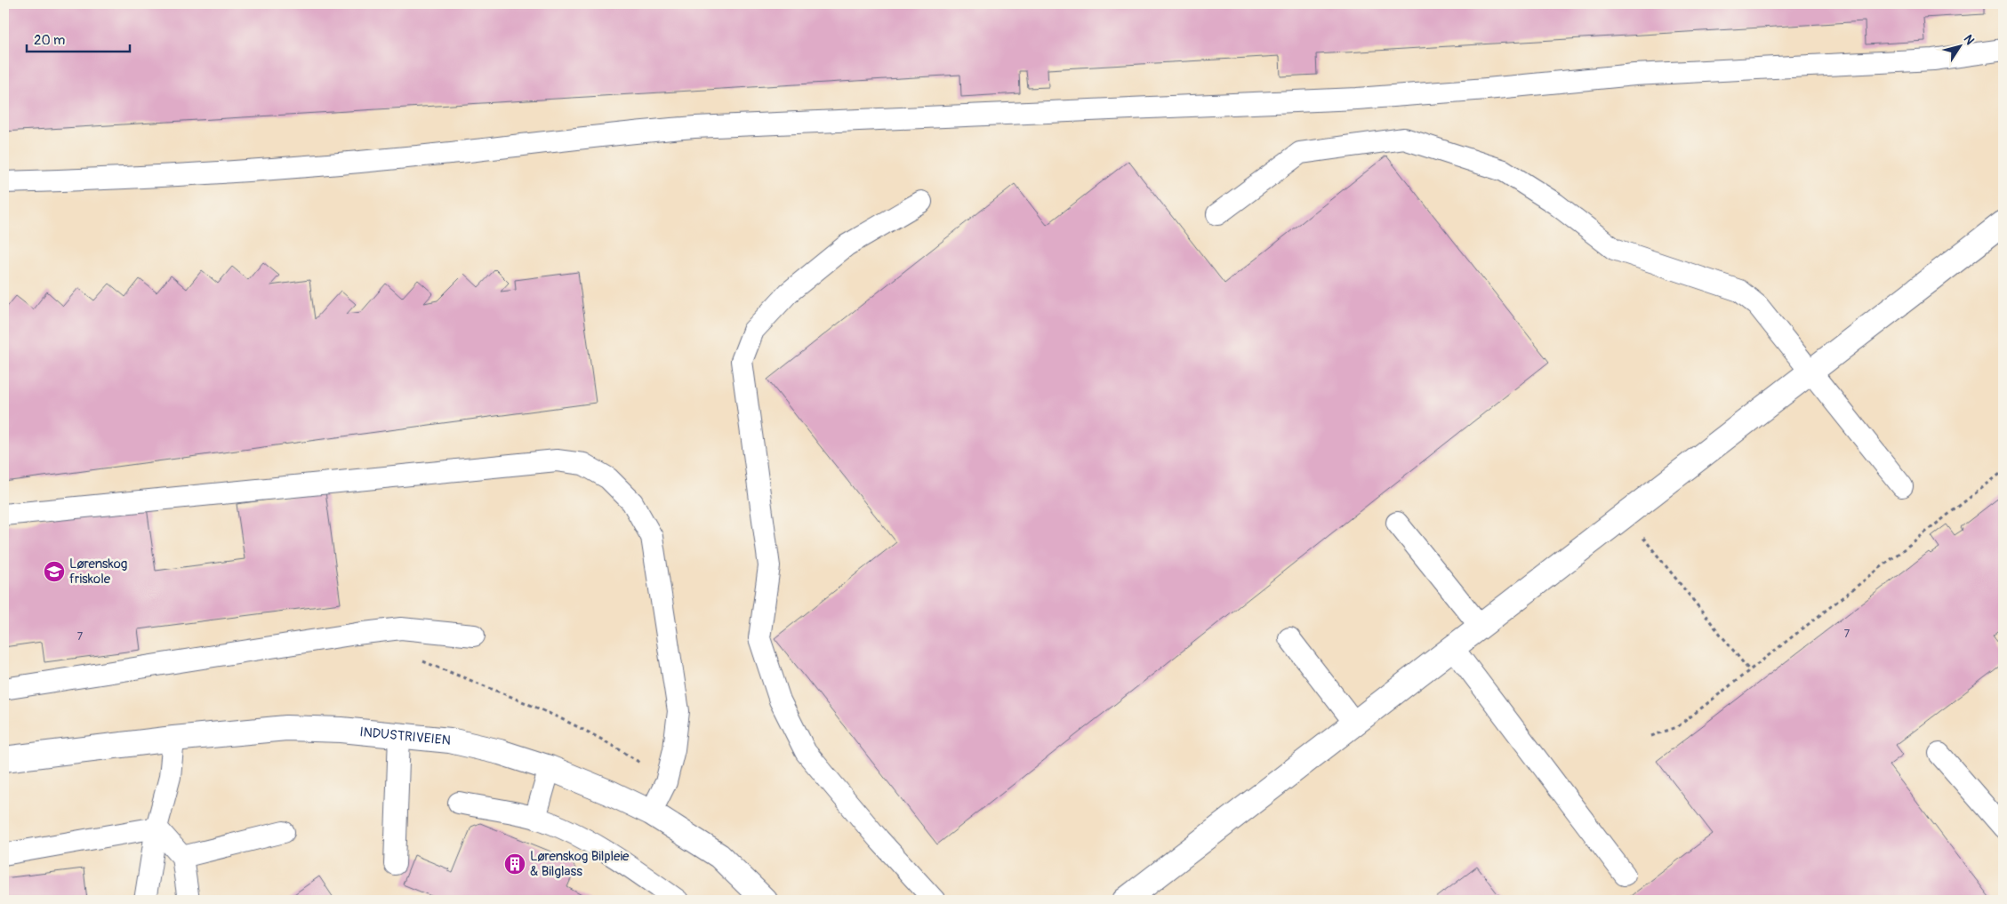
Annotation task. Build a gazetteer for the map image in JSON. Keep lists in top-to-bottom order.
{
  "streets": {
    "street": ["INDUSTRIVEIEN"]
  },
  "places": {
    "school or university": ["Lørenskog friskole"],
    "building": ["Lørenskog Bilpleie & Bilglass"]
  },
  "house_numbers": ["7", "7"],
  "scale_bar": "20 m",
  "north": "top right"
}
